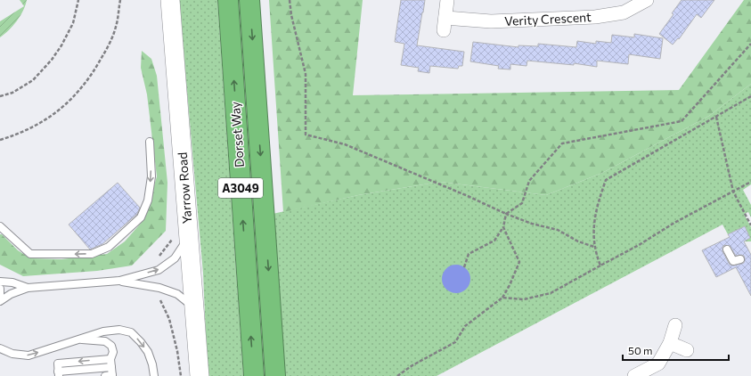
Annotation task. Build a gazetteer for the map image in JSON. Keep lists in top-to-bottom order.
{
  "streets": {
    "highway": ["Dorset Way", "A3049"],
    "street": ["Verity Crescent", "Yarrow Road"]
  },
  "scale_bar": "50 m"
}
